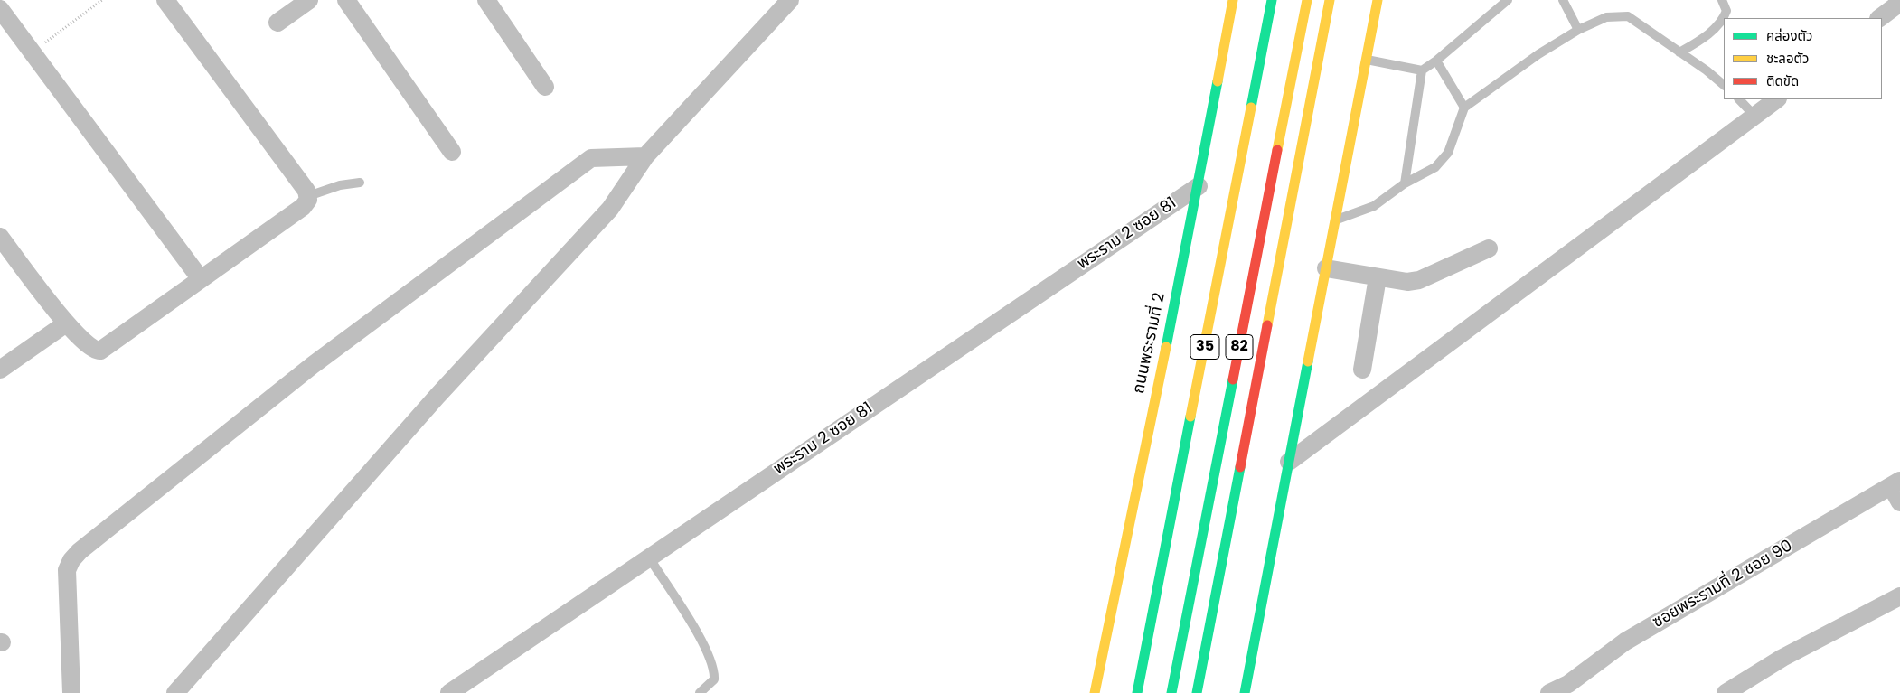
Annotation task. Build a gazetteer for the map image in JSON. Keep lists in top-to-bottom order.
{
  "streets": {
    "main road": ["ถนนพระรามที่ 2", "35", "82"],
    "street": ["พระราม 2 ซอย 81", "ซอยพระรามที่ 2 ซอย 90"]
  },
  "crossings": [
    ["พระราม 2 ซอย 81", "ถนนพระรามที่ 2"]
  ],
  "legend": ["คล่องตัว", "ชะลอตัว", "ติดขัด"]
}
